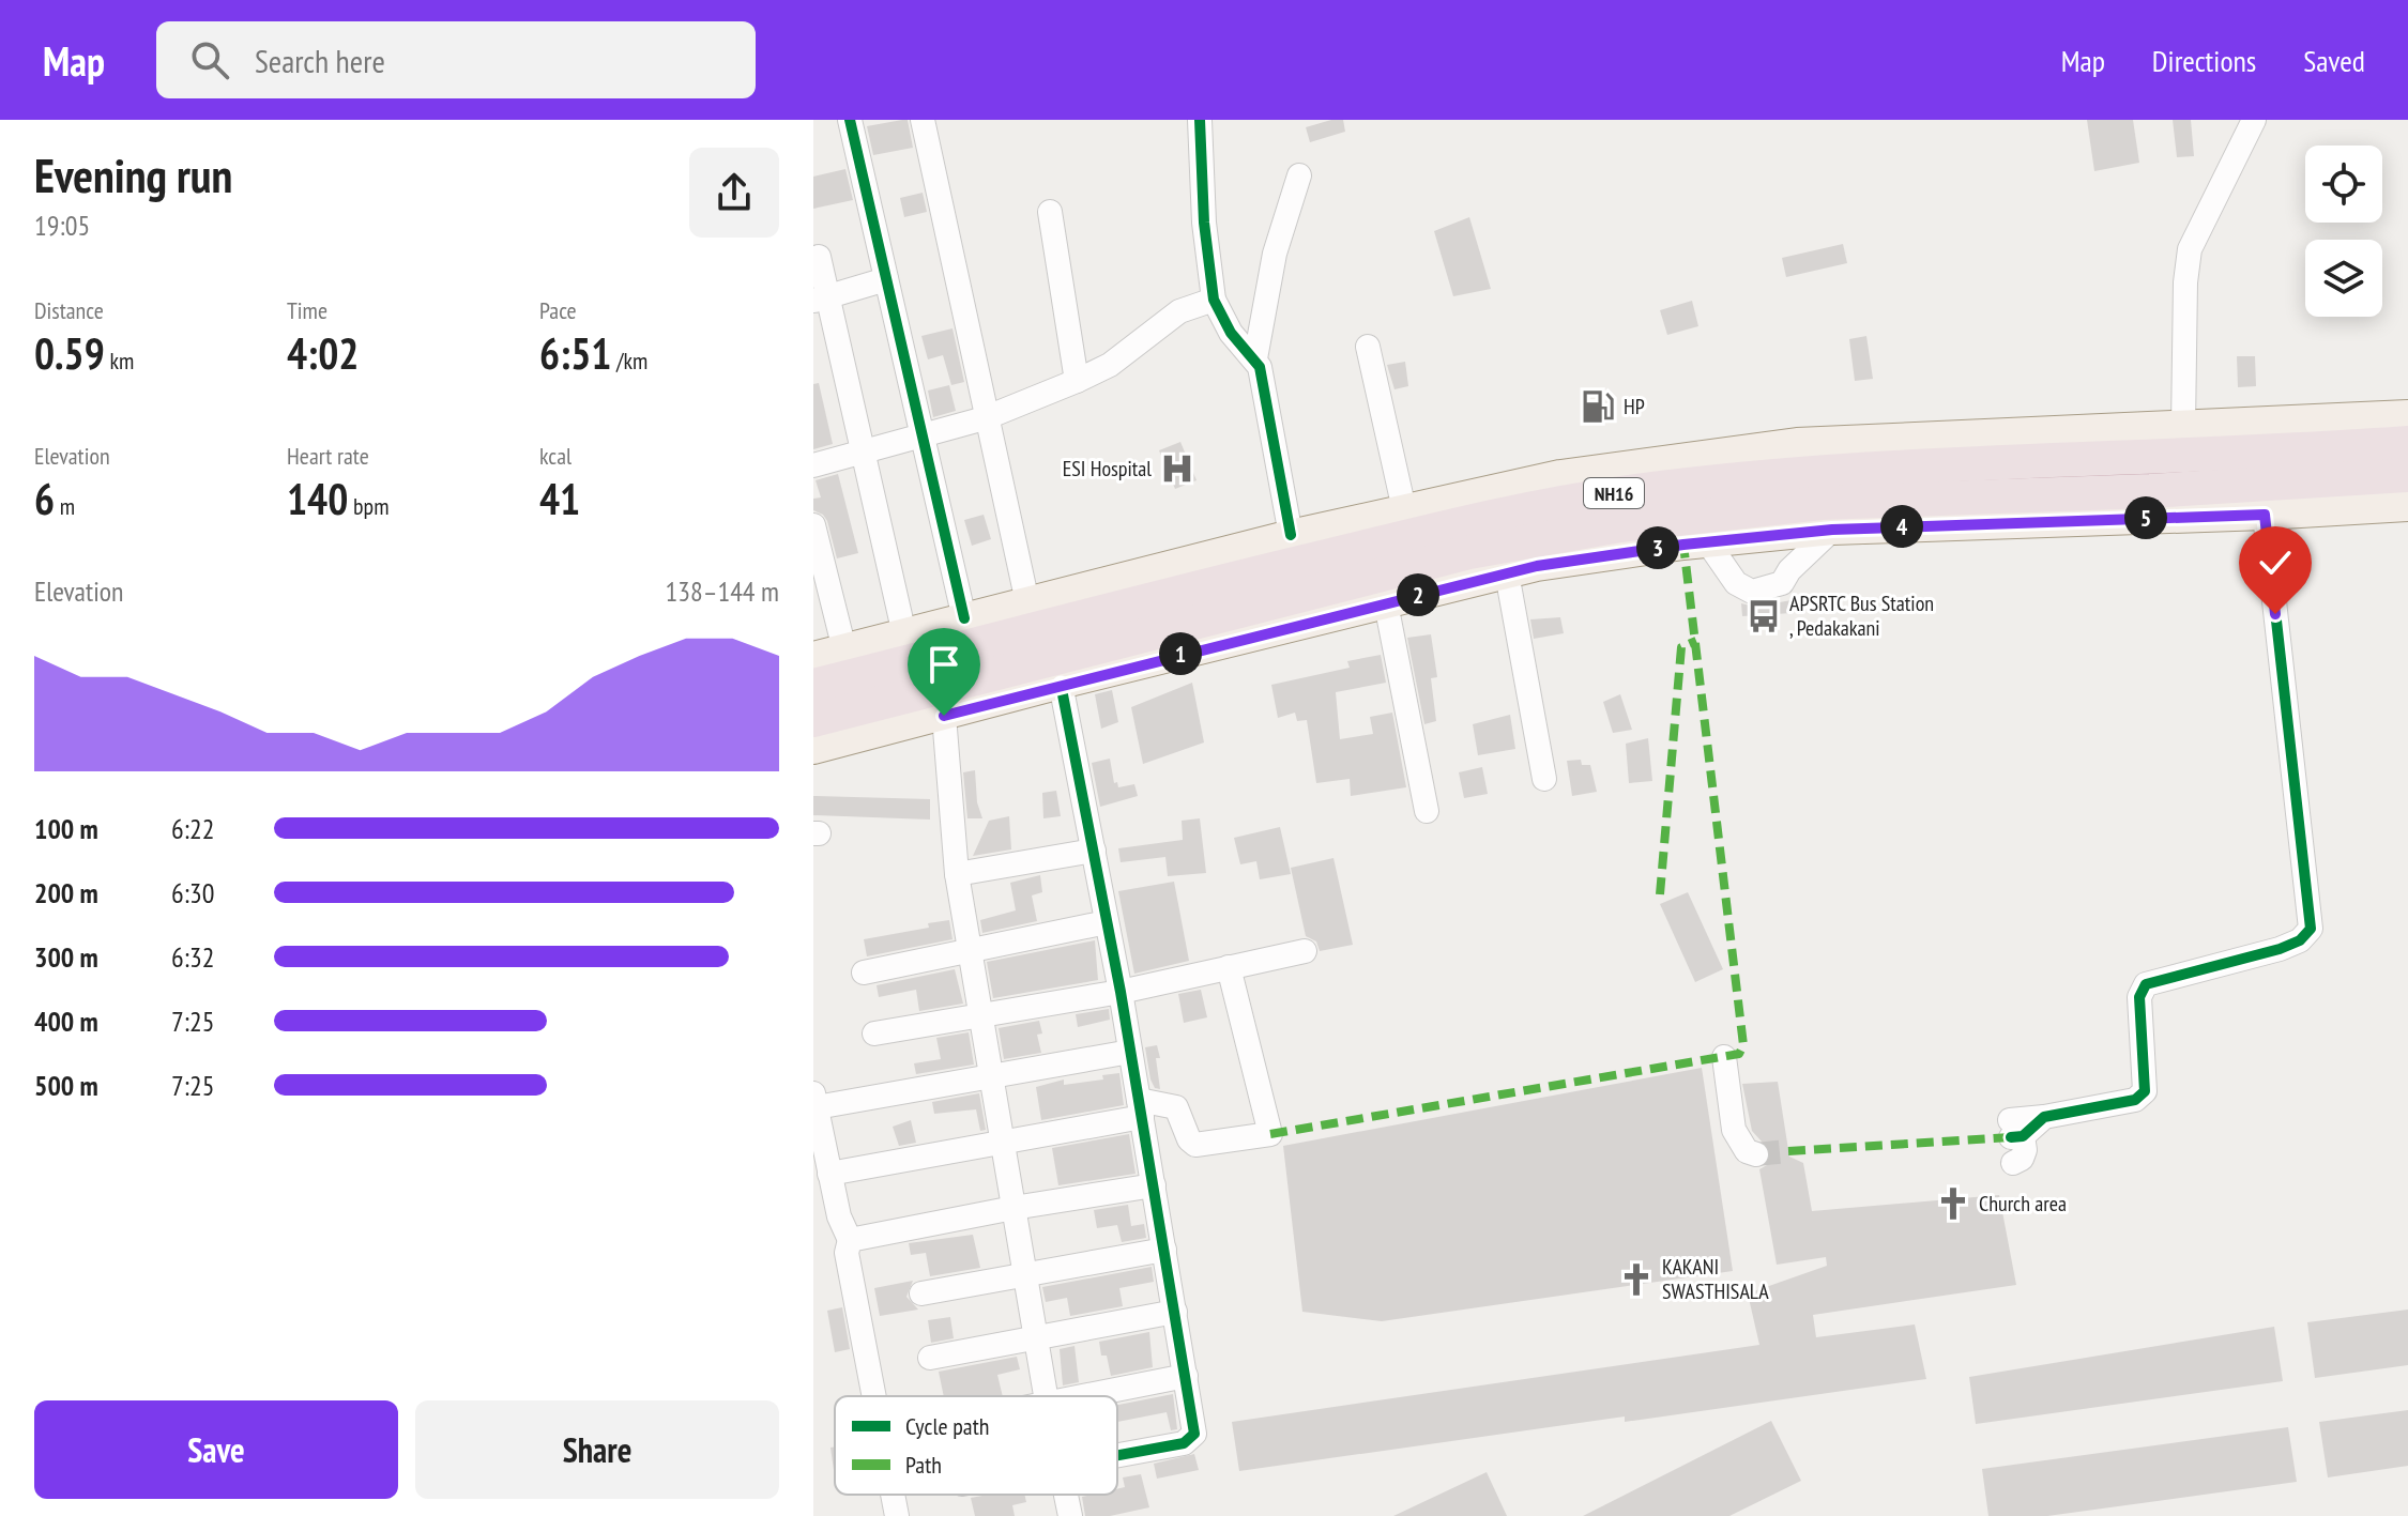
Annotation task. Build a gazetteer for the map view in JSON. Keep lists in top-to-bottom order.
{
  "streets": {
    "highway": ["NH16"]
  },
  "places": {
    "fuel station": ["HP"],
    "hospital": ["ESI Hospital"],
    "bus stop": ["APSRTC Bus Station , Pedakakani"],
    "church": ["Church area", "KAKANI SWASTHISALA"]
  },
  "legend": ["Cycle path", "Path"],
  "page": {
    "header": "Map",
    "search": "Search here",
    "nav": ["Map", "Directions", "Saved"],
    "heading": ["Evening run", "19:05"],
    "stats": [
      ["Distance", "0.59 km"],
      ["Time", "4:02"],
      ["Pace", "6:51 /km"],
      ["Elevation", "6 m"],
      ["Heart rate", "140 bpm"],
      ["kcal", "41"]
    ],
    "pins": [
      "5",
      "4",
      "3",
      "2",
      "1"
    ],
    "chart": ["Elevation", "138–144 m"],
    "list": [
      {
        "name": "100 m",
        "note": "6:22"
      },
      {
        "name": "200 m",
        "note": "6:30"
      },
      {
        "name": "300 m",
        "note": "6:32"
      },
      {
        "name": "400 m",
        "note": "7:25"
      },
      {
        "name": "500 m",
        "note": "7:25"
      }
    ],
    "buttons": ["Save", "Share"]
  }
}
